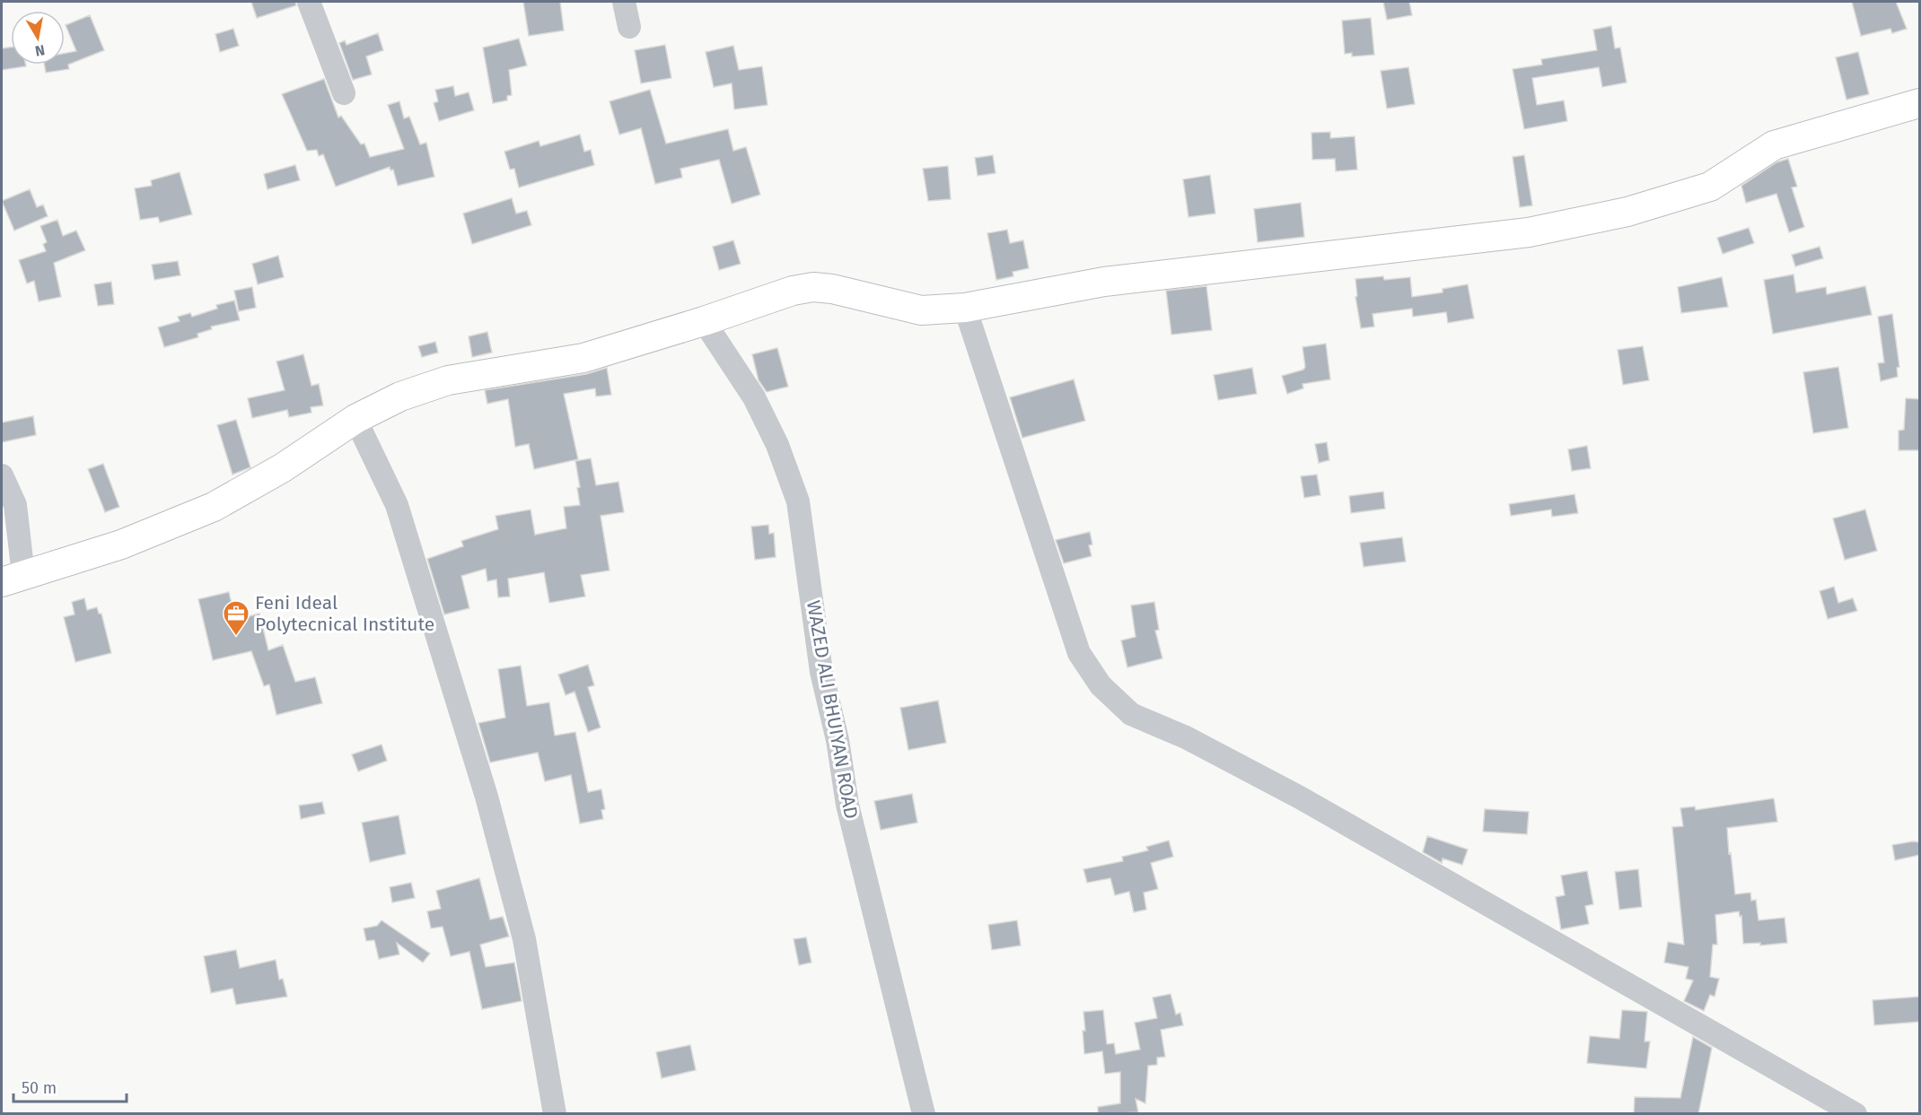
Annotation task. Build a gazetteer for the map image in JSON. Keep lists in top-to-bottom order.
{
  "streets": {
    "street": ["WAZED ALI BHUIYAN ROAD"]
  },
  "places": {
    "office": ["Feni Ideal Polytecnical Institute"]
  },
  "scale_bar": "50 m",
  "north": "bottom"
}
